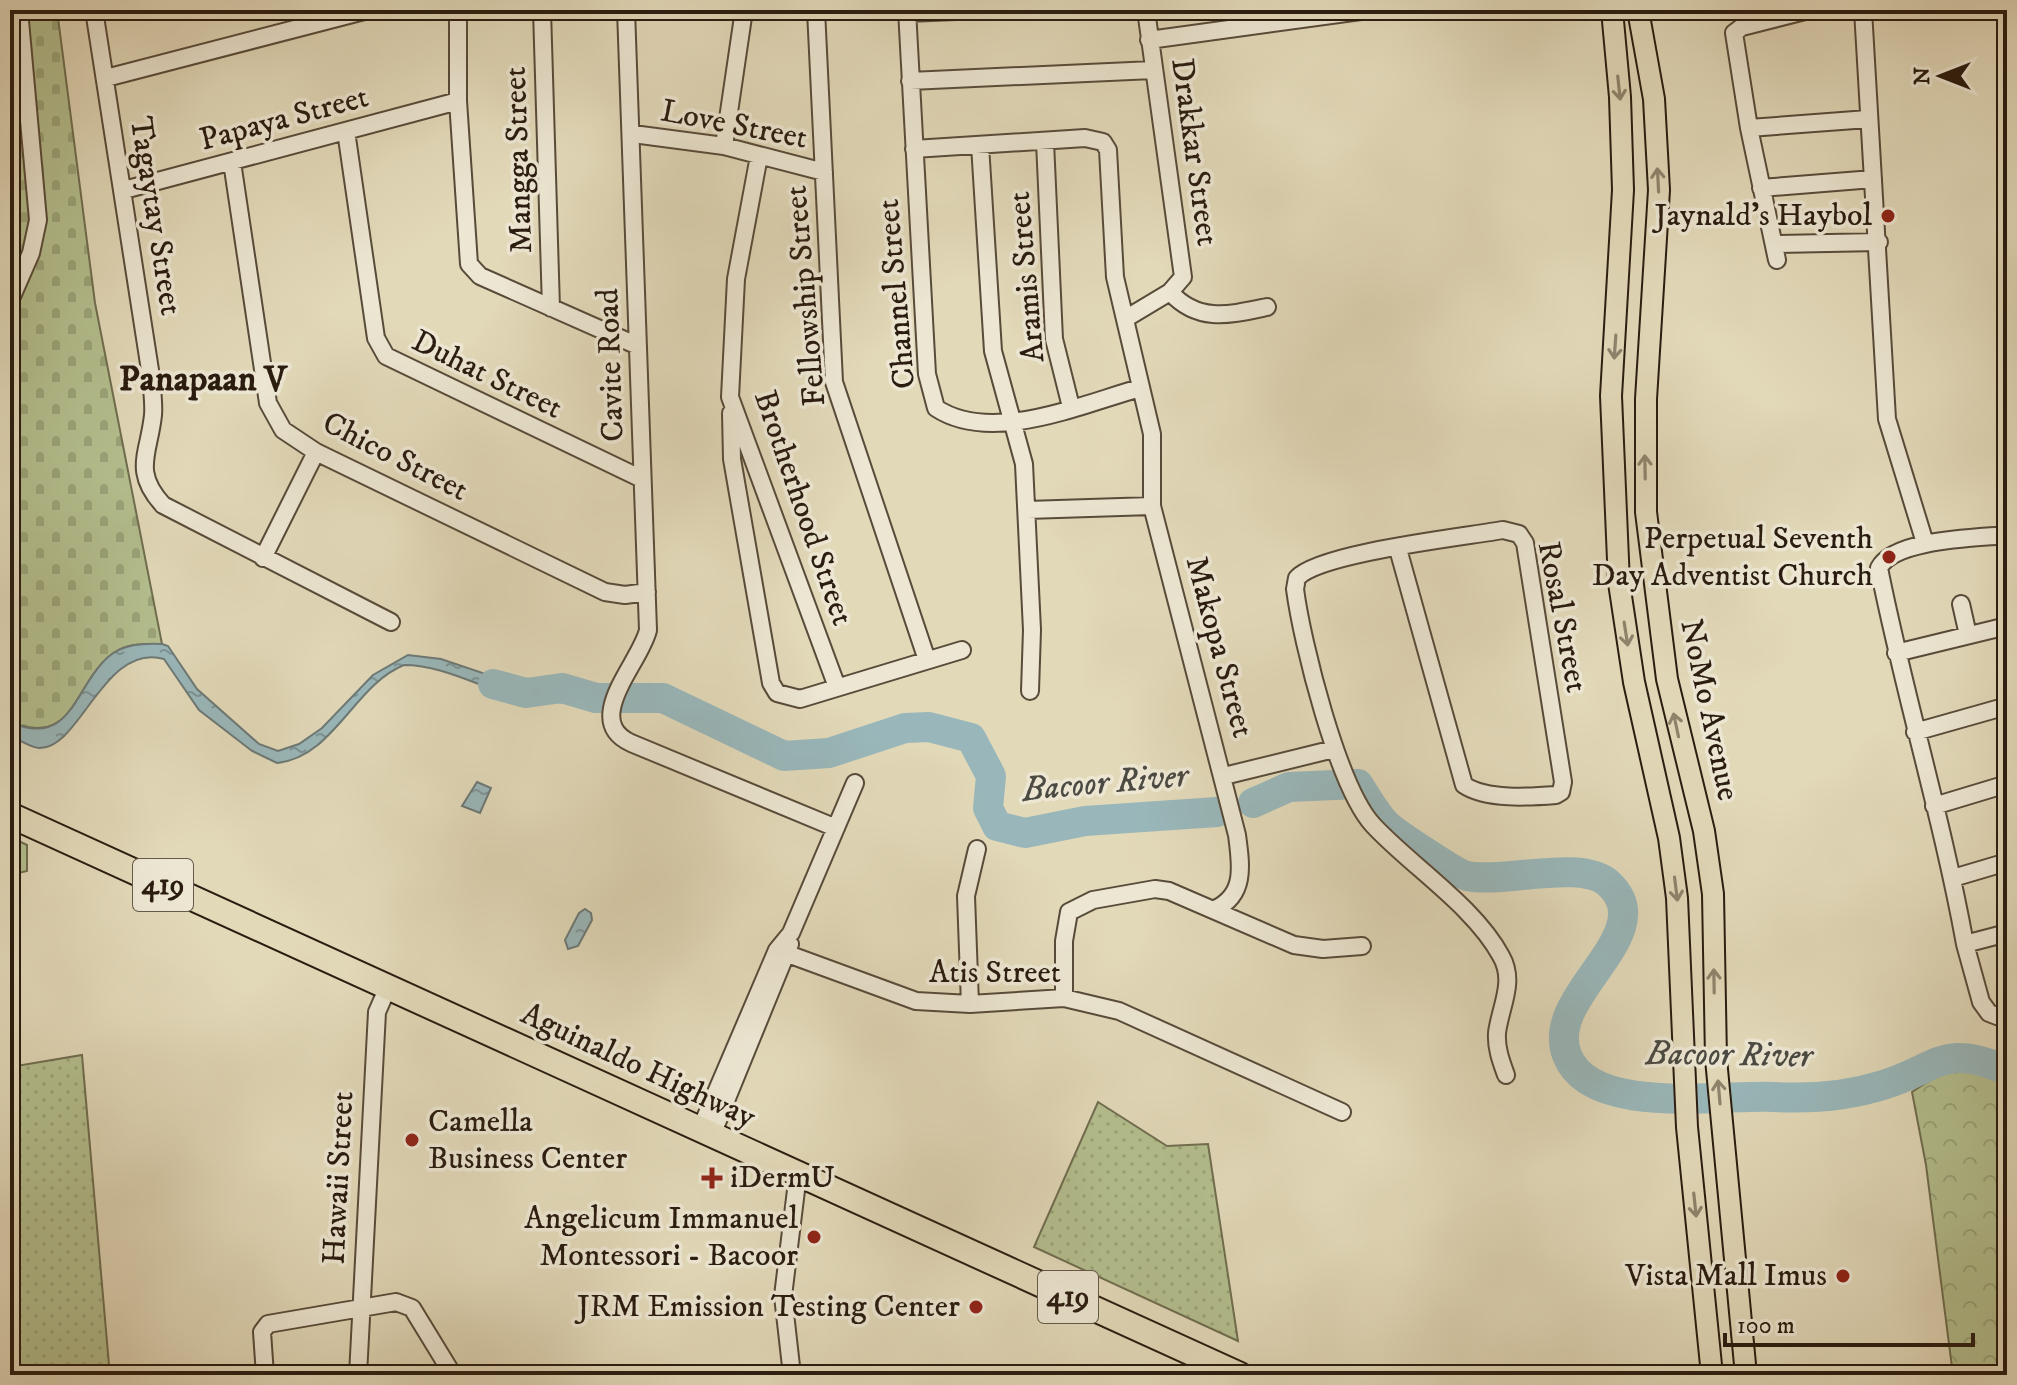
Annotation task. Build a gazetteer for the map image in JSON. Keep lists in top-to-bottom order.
{
  "streets": {
    "highway": ["419", "Aguinaldo Highway"],
    "main road": ["NoMo Avenue"],
    "street": [
      "Papaya Street",
      "Love Street",
      "Drakkar Street",
      "Mangga Street",
      "Tagaytay Street",
      "Aramis Street",
      "Channel Street",
      "Fellowship Street",
      "Cavite Road",
      "Duhat Street",
      "Chico Street",
      "Brotherhood Street",
      "Rosal Street",
      "Makopa Street",
      "Atis Street",
      "Hawaii Street"
    ]
  },
  "crossings": [
    ["Papaya Street", "Tagaytay Street"],
    ["Papaya Street", "Duhat Street"],
    ["Papaya Street", "Chico Street"],
    ["Love Street", "Fellowship Street"],
    ["Love Street", "Cavite Road"],
    ["Love Street", "Brotherhood Street"],
    ["Drakkar Street", "Makopa Street"],
    ["Aramis Street", "Channel Street"],
    ["Aramis Street", "Makopa Street"],
    ["Channel Street", "Makopa Street"],
    ["Cavite Road", "Duhat Street"],
    ["Cavite Road", "Chico Street"],
    ["Aguinaldo Highway", "Hawaii Street"]
  ],
  "districts": ["Panapaan V"],
  "water": ["Bacoor River"],
  "places": {
    "other": [
      "Jaynald's Haybol",
      "Perpetual Seventh Day Adventist Church",
      "Camella Business Center",
      "Angelicum Immanuel Montessori - Bacoor",
      "Vista Mall Imus",
      "JRM Emission Testing Center"
    ],
    "health": ["iDermU"]
  },
  "scale_bar": "100 m",
  "north": "left"
}
